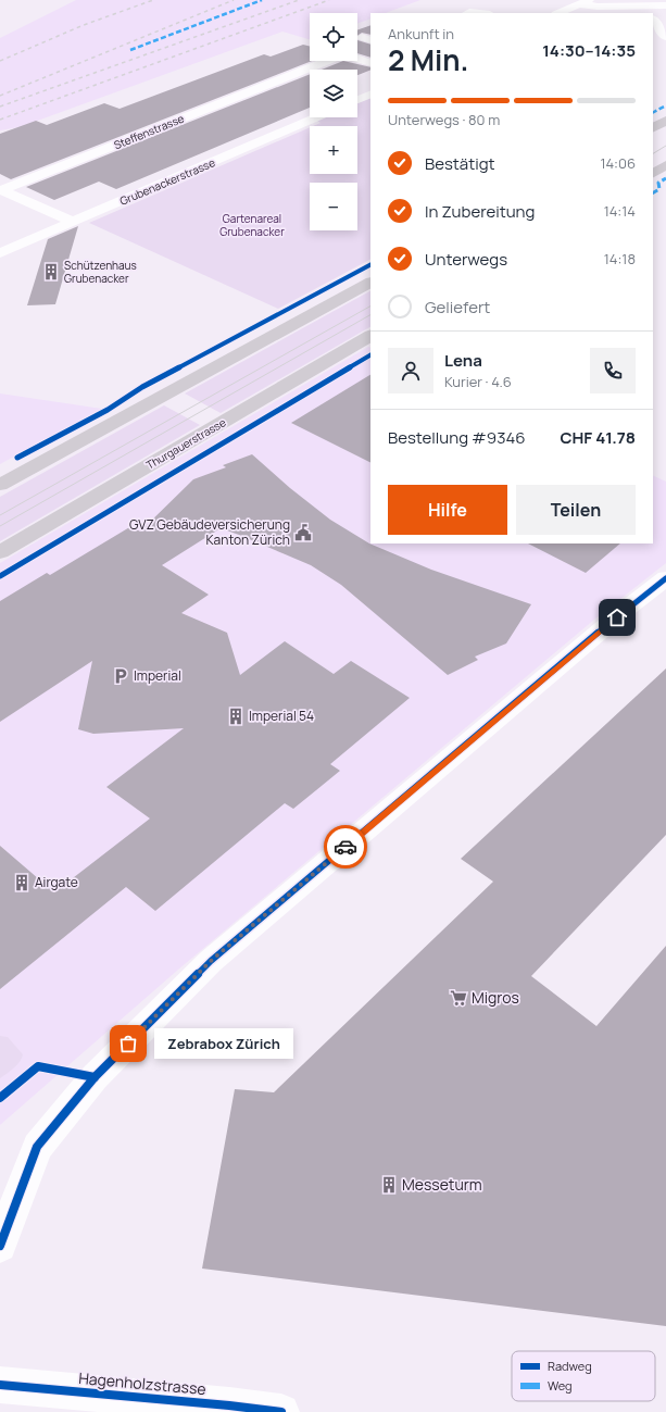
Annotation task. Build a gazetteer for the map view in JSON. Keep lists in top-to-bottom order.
{
  "streets": {
    "main road": ["Thurgauerstrasse"],
    "street": ["Steffenstrasse", "Grubenackerstrasse", "Hagenholzstrasse"]
  },
  "crossings": [
    ["Steffenstrasse", "Grubenackerstrasse"]
  ],
  "parks": ["Gartenareal Grubenacker"],
  "places": {
    "building": [
      "Schützenhaus Grubenacker",
      "Imperial 54",
      "Airgate",
      "Messeturm"
    ],
    "public building": ["GVZ Gebäudeversicherung Kanton Zürich"],
    "parking": ["Imperial"],
    "supermarket": ["Migros"],
    "other": ["Zebrabox Zürich"]
  },
  "legend": ["Radweg", "Weg"],
  "page": {
    "map_buttons": ["+", "−"],
    "heading": ["2 Min.", "Ankunft in", "14:30–14:35"],
    "panel": [
      "Lena",
      "Kurier · 4.6",
      "Bestellung #9346",
      "CHF 41.78"
    ],
    "bar": "Unterwegs · 80 m",
    "list": [
      ["Bestätigt", "14:06"],
      ["In Zubereitung", "14:14"],
      ["Unterwegs", "14:18"],
      "Geliefert"
    ],
    "buttons": ["Hilfe", "Teilen"],
    "bubble": "Zebrabox Zürich"
  }
}
